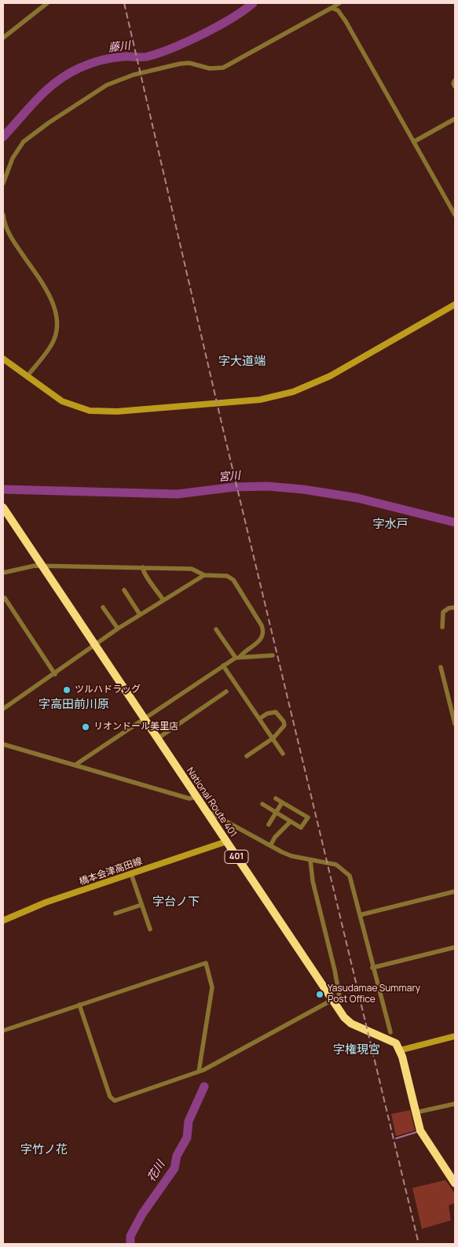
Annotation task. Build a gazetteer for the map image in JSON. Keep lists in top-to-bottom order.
{
  "streets": {
    "highway": ["National Route 401", "401"],
    "street": ["橋本会津高田線"]
  },
  "crossings": [
    ["National Route 401", "橋本会津高田線"]
  ],
  "districts": [
    "字大道端",
    "字水戸",
    "字高田前川原",
    "字台ノ下",
    "字権現宮",
    "字竹ノ花"
  ],
  "water": ["藤川", "宮川", "花川"],
  "places": ["ツルハドラッグ", "リオンドール美里店", "Yasudamae Summary Post Office"]
}
